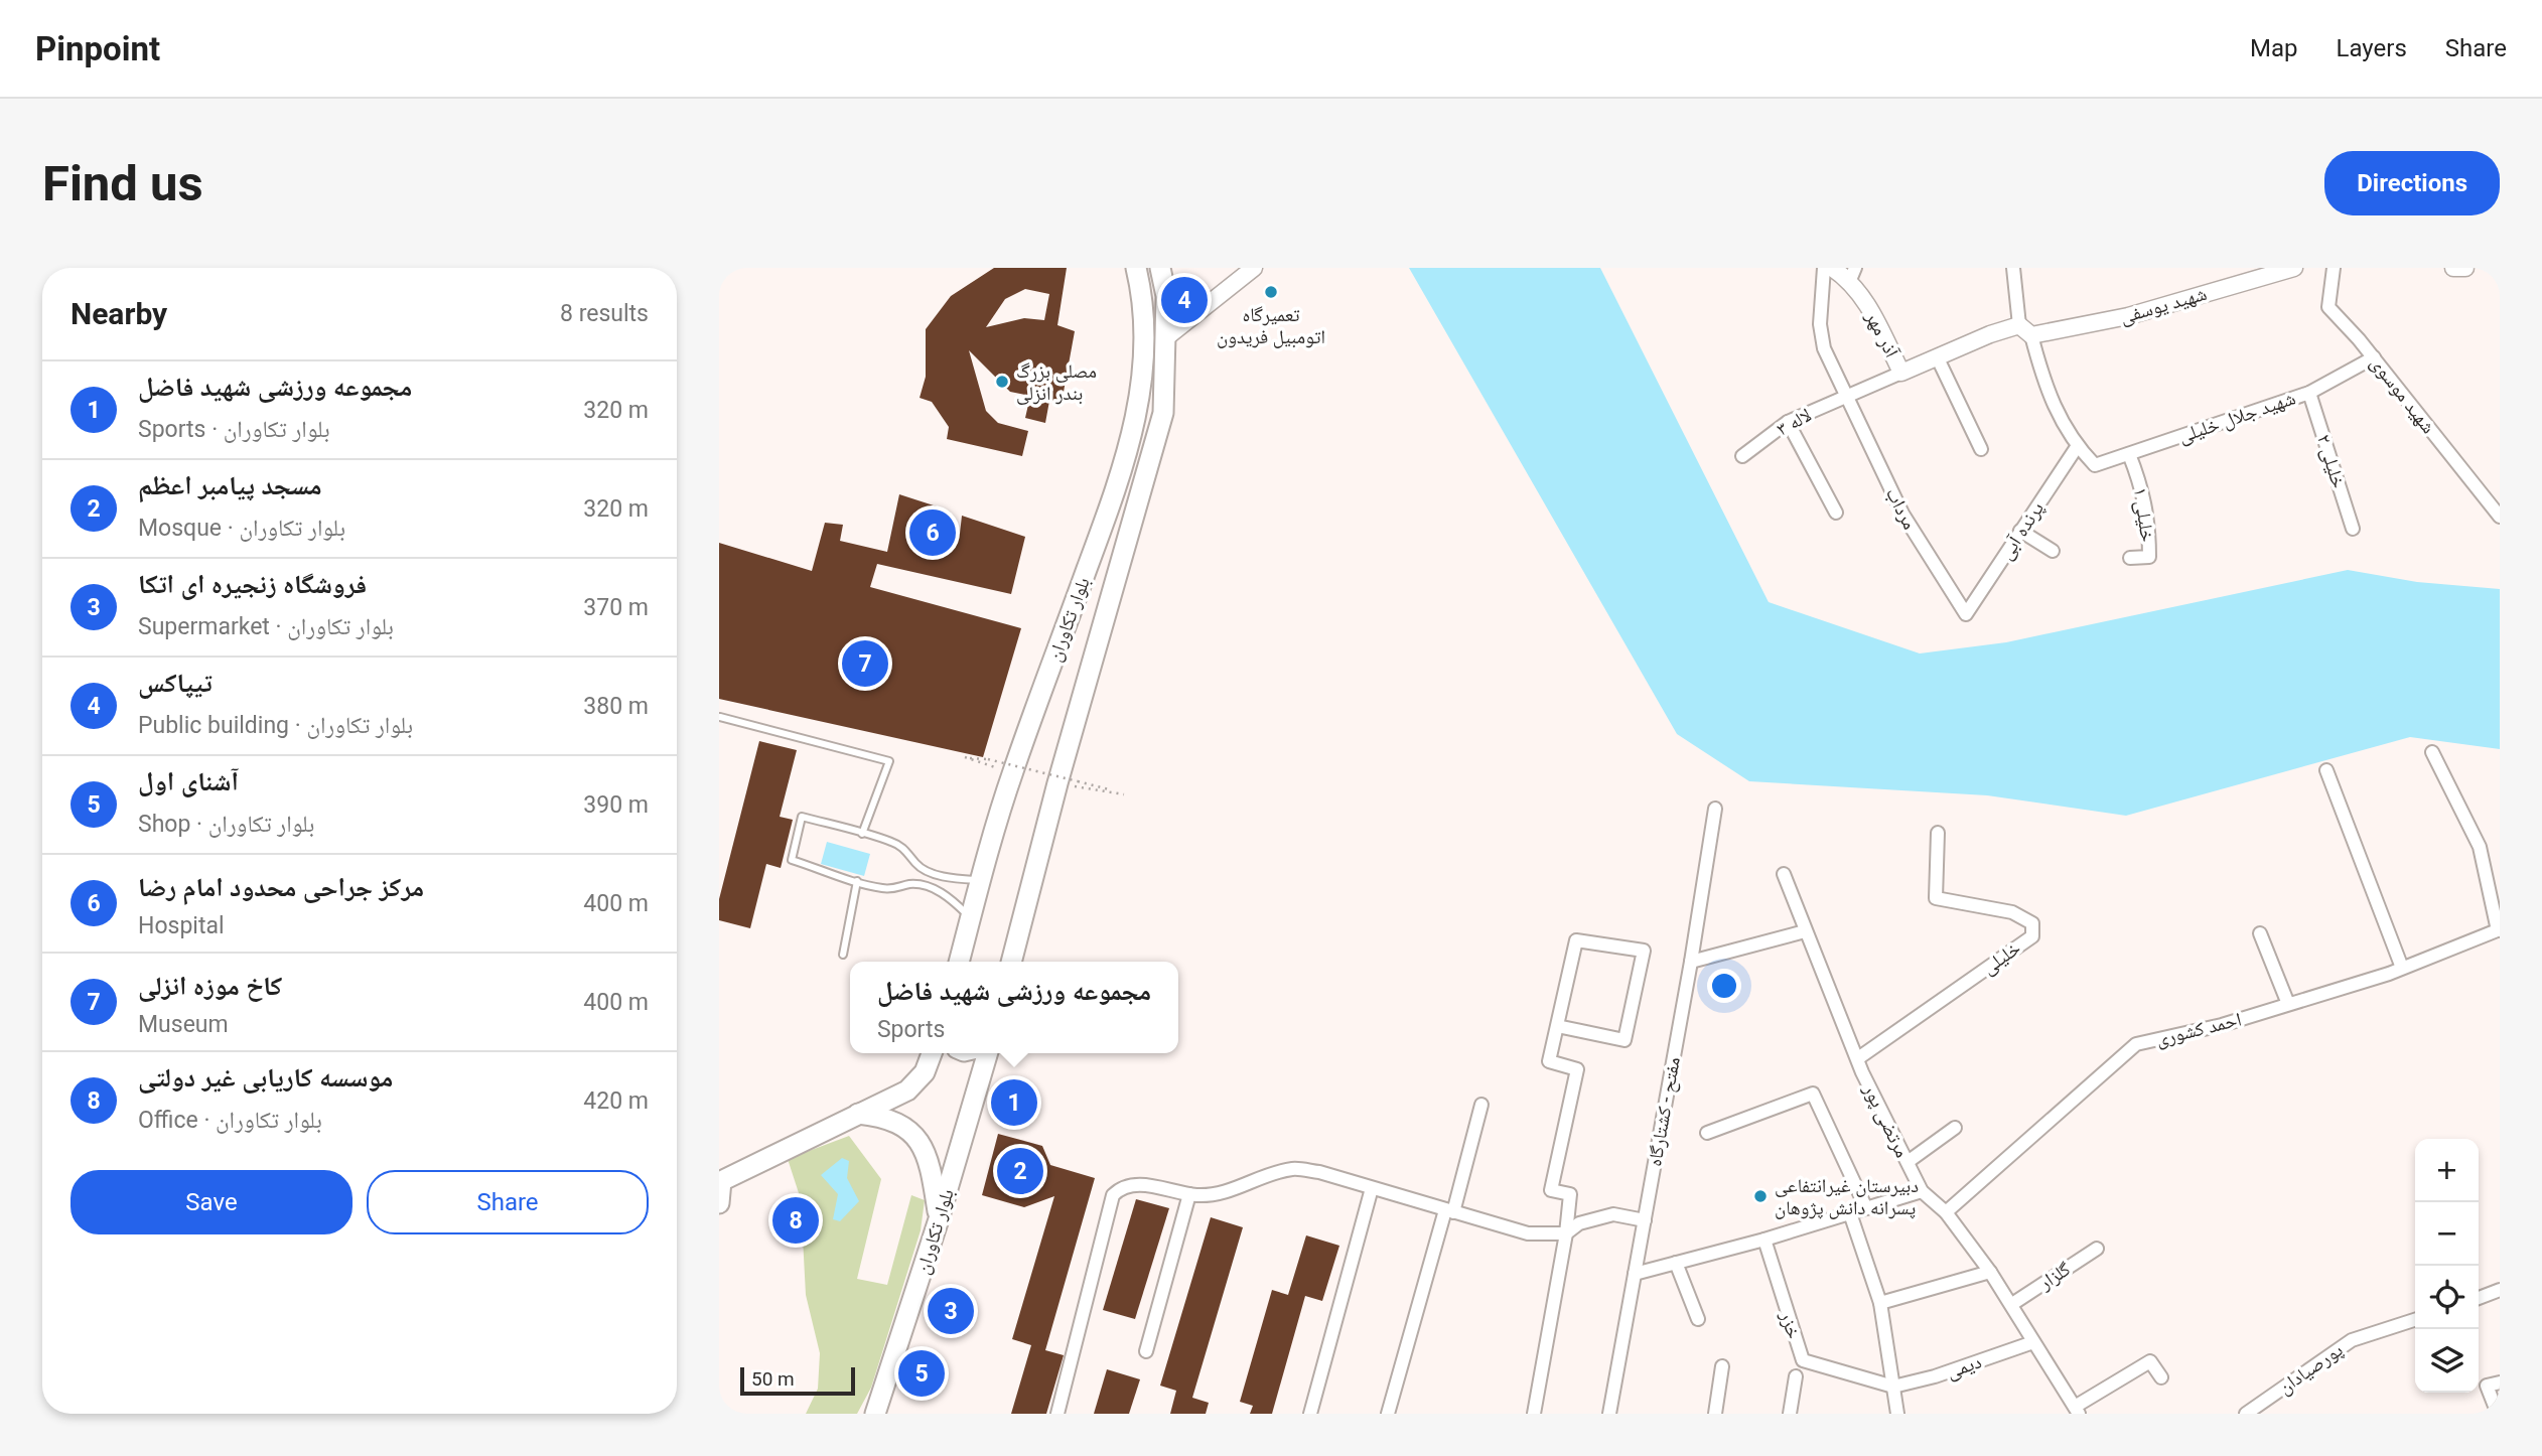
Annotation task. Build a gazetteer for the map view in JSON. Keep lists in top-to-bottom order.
{
  "streets": {
    "main road": ["بلوار تکاوران"],
    "street": [
      "شهید یوسفی",
      "آذر مهر",
      "شهید موسوی",
      "شهید جلال خلیلی",
      "لاله ۳",
      "خلیلی ۲",
      "مرداب",
      "خلیلی ۱",
      "پرنده آبی",
      "خلیلی",
      "احمد کشوری",
      "مفتح - کشتارگاه",
      "مرتضی پور",
      "گلزار",
      "خزر",
      "دیمی",
      "پورصیادان"
    ]
  },
  "crossings": [
    ["شهید یوسفی", "آذر مهر"],
    ["آذر مهر", "لاله ۳"],
    ["شهید موسوی", "شهید جلال خلیلی"],
    ["شهید جلال خلیلی", "خلیلی ۲"],
    ["شهید جلال خلیلی", "خلیلی ۱"],
    ["شهید جلال خلیلی", "پرنده آبی"],
    ["لاله ۳", "مرداب"],
    ["مرداب", "پرنده آبی"],
    ["خلیلی", "مرتضی پور"],
    ["احمد کشوری", "مرتضی پور"],
    ["مرتضی پور", "گلزار"],
    ["مرتضی پور", "دیمی"],
    ["خزر", "دیمی"]
  ],
  "places": ["تعمیرگاه اتومبیل فریدون", "مصلی بزرگ بندر انزلی", "دبیرستان غیرانتفاعی پسرانه دانش پژوهان"],
  "scale_bar": "50 m",
  "page": {
    "header": "Pinpoint",
    "nav": ["Map", "Layers", "Share"],
    "buttons": [
      "Directions",
      ["Save", "Share"]
    ],
    "title": "Find us",
    "heading": ["Nearby", "8 results"],
    "pins": [
      "4",
      "6",
      "7",
      "1",
      "2",
      "8",
      "3",
      "5"
    ],
    "list": [
      {
        "mark": "1",
        "name": "مجموعه ورزشی شهید فاضل",
        "note": "Sports · بلوار تکاوران",
        "value": "320 m"
      },
      {
        "mark": "2",
        "name": "مسجد پیامبر اعظم",
        "note": "Mosque · بلوار تکاوران",
        "value": "320 m"
      },
      {
        "mark": "3",
        "name": "فروشگاه زنجیره ای اتکا",
        "note": "Supermarket · بلوار تکاوران",
        "value": "370 m"
      },
      {
        "mark": "4",
        "name": "تیپاکس",
        "note": "Public building · بلوار تکاوران",
        "value": "380 m"
      },
      {
        "mark": "5",
        "name": "آشنای اول",
        "note": "Shop · بلوار تکاوران",
        "value": "390 m"
      },
      {
        "mark": "6",
        "name": "مرکز جراحی محدود امام رضا",
        "note": "Hospital",
        "value": "400 m"
      },
      {
        "mark": "7",
        "name": "کاخ موزه انزلی",
        "note": "Museum",
        "value": "400 m"
      },
      {
        "mark": "8",
        "name": "موسسه کاریابی غیر دولتی",
        "note": "Office · بلوار تکاوران",
        "value": "420 m"
      }
    ],
    "popup": ["مجموعه ورزشی شهید فاضل", "Sports"],
    "map_buttons": ["+", "−"],
    "scale": "50 m"
  }
}
